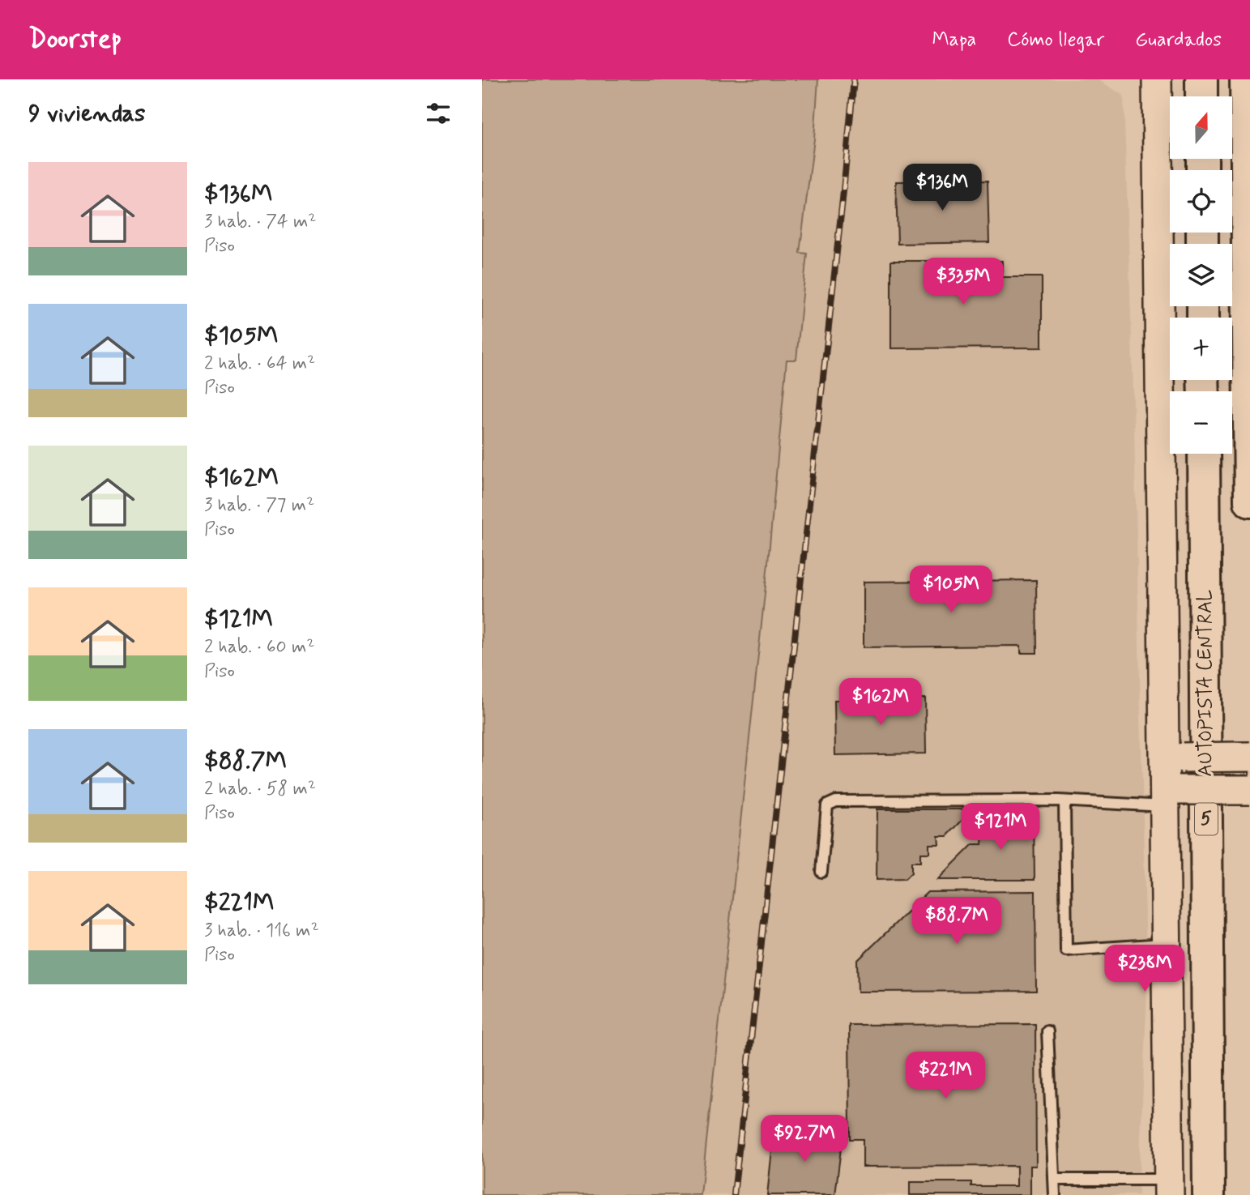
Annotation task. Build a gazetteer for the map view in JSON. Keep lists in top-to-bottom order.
{
  "streets": {
    "highway": ["AUTOPISTA CENTRAL", "5"]
  },
  "north": "top",
  "page": {
    "header": "Doorstep",
    "nav": ["Mapa", "Cómo llegar", "Guardados"],
    "heading": "9 viviendas",
    "map_buttons": ["+", "−"],
    "list": [
      {
        "name": "$136M",
        "note": "3 hab. · 74 m² · Piso"
      },
      {
        "name": "$105M",
        "note": "2 hab. · 64 m² · Piso"
      },
      {
        "name": "$162M",
        "note": "3 hab. · 77 m² · Piso"
      },
      {
        "name": "$121M",
        "note": "2 hab. · 60 m² · Piso"
      },
      {
        "name": "$88.7M",
        "note": "2 hab. · 58 m² · Piso"
      },
      {
        "name": "$221M",
        "note": "3 hab. · 116 m² · Piso"
      }
    ],
    "price": [
      "$136M",
      "$335M",
      "$105M",
      "$162M",
      "$121M",
      "$88.7M",
      "$238M",
      "$221M",
      "$92.7M"
    ]
  }
}
